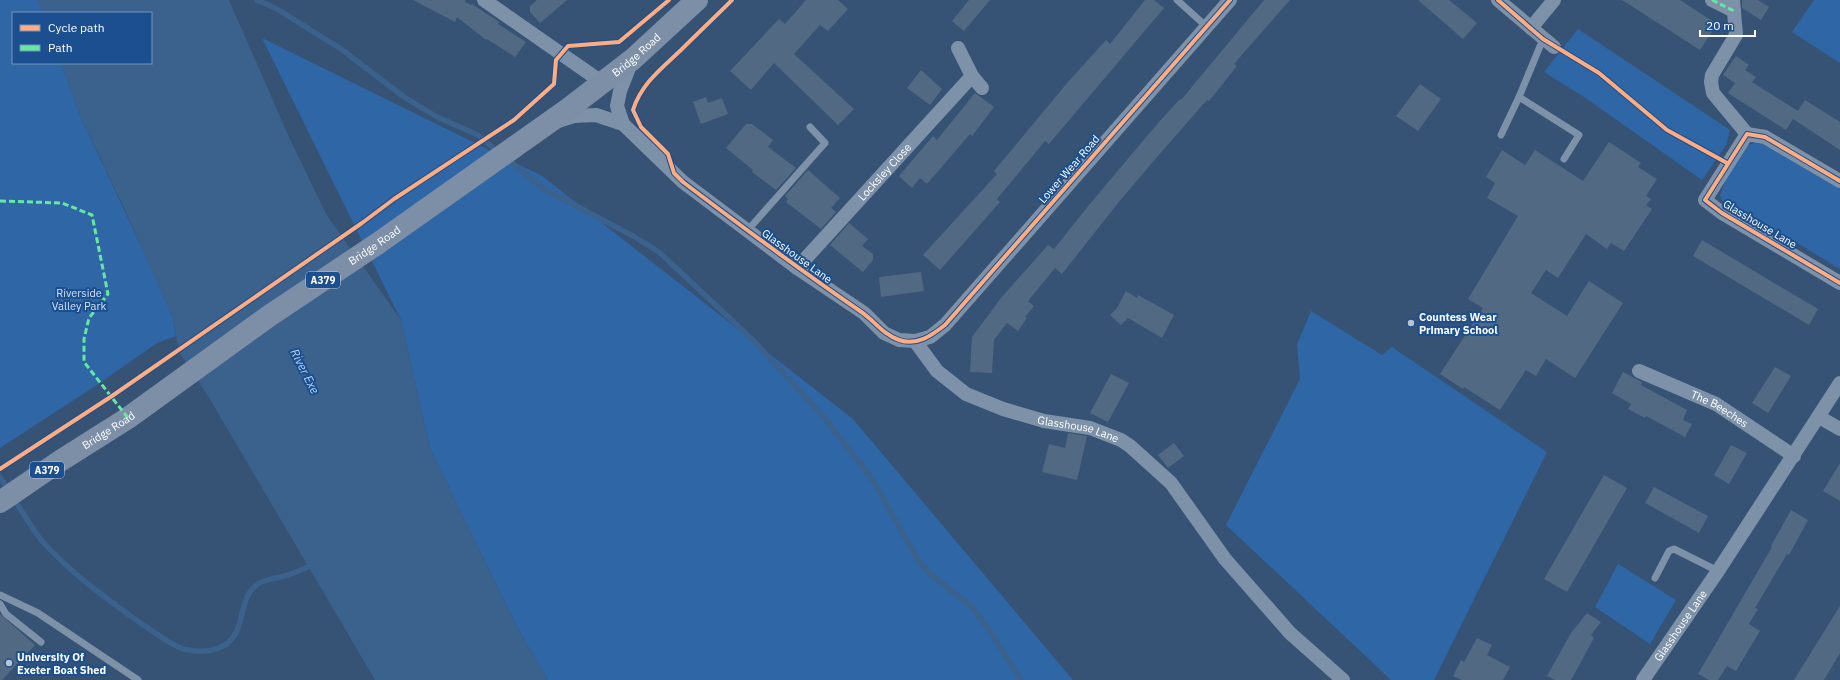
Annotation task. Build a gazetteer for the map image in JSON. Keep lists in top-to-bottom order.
{
  "streets": {
    "main road": ["Bridge Road", "A379"],
    "street": [
      "Lower Wear Road",
      "Locksley Close",
      "Glasshouse Lane",
      "The Beeches"
    ]
  },
  "crossings": [
    ["Bridge Road", "Glasshouse Lane"],
    ["Lower Wear Road", "Glasshouse Lane"],
    ["Locksley Close", "Glasshouse Lane"],
    ["Glasshouse Lane", "The Beeches"]
  ],
  "water": ["River Exe"],
  "parks": ["Riverside Valley Park"],
  "places": ["Countess Wear Primary School", "University Of Exeter Boat Shed"],
  "legend": ["Cycle path", "Path"],
  "scale_bar": "20 m"
}
